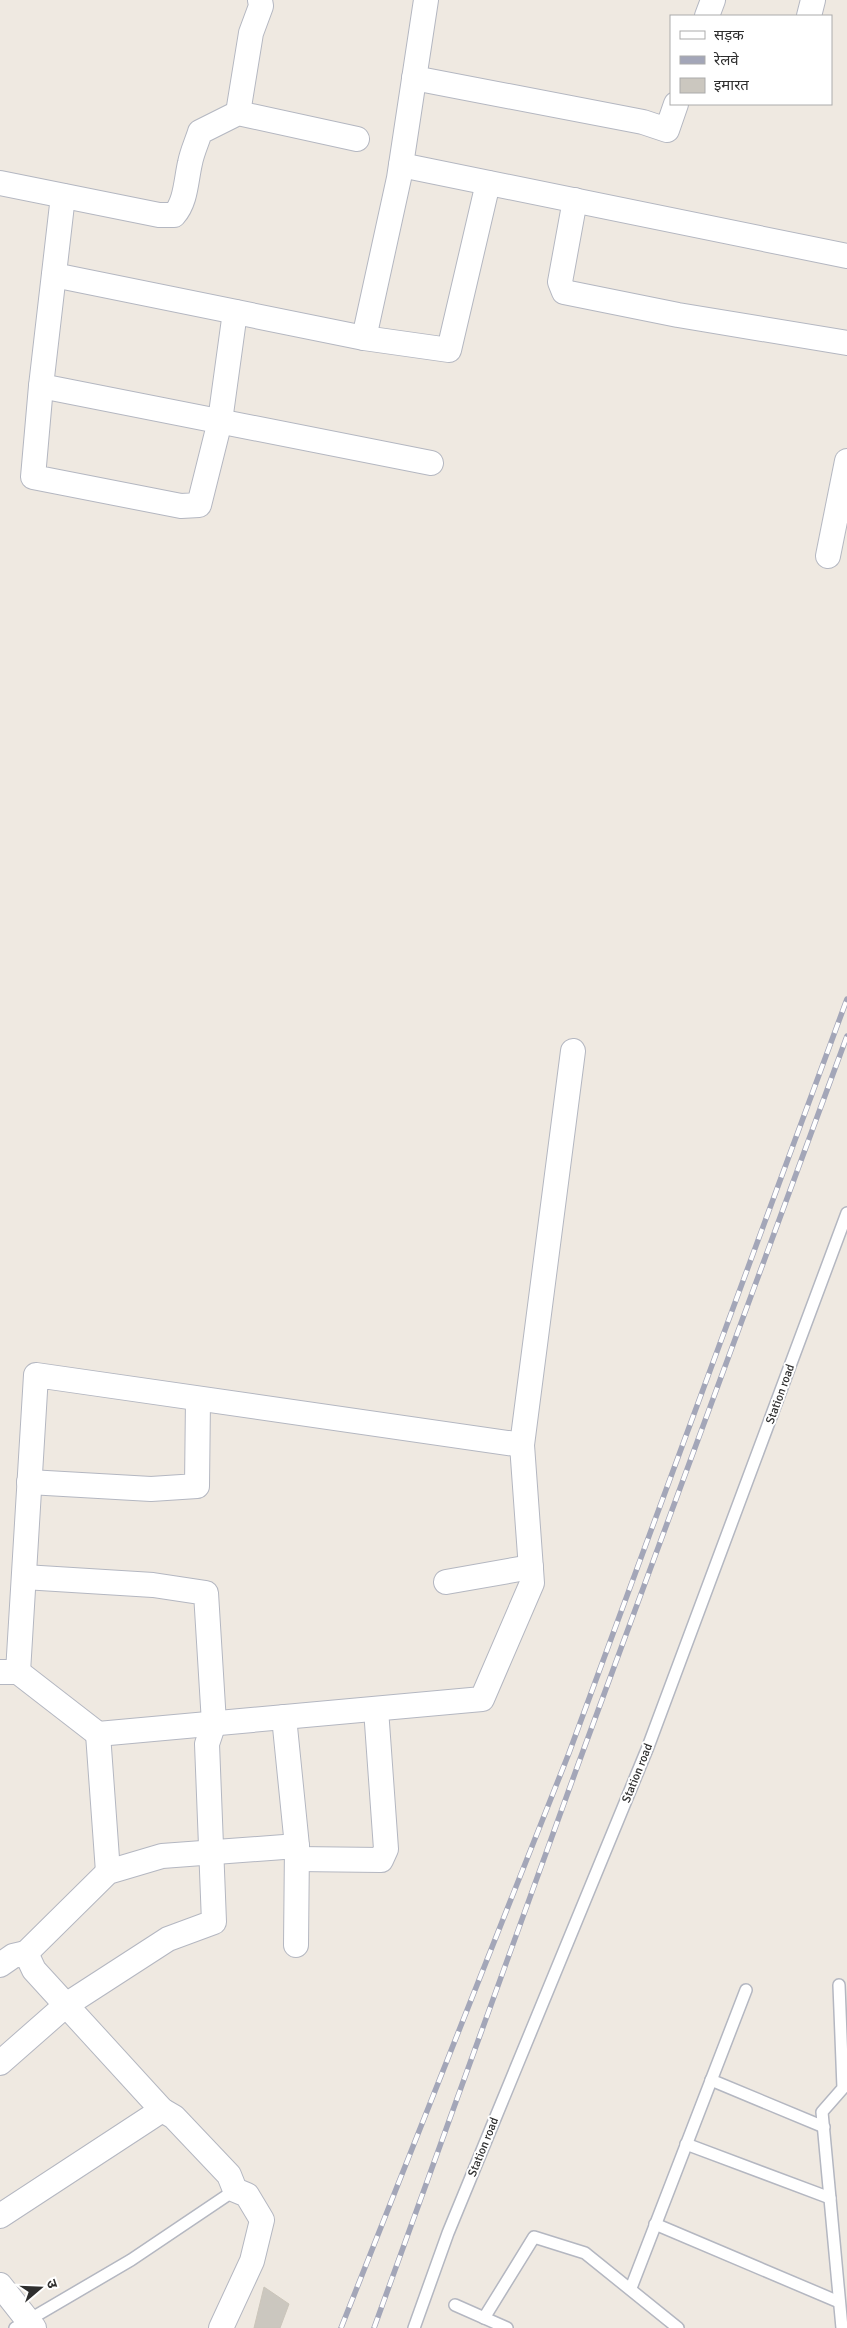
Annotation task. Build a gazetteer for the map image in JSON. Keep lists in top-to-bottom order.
{
  "streets": {
    "lane": ["Station road"]
  },
  "legend": ["सड़क", "रेलवे", "इमारत"],
  "north": "right"
}
